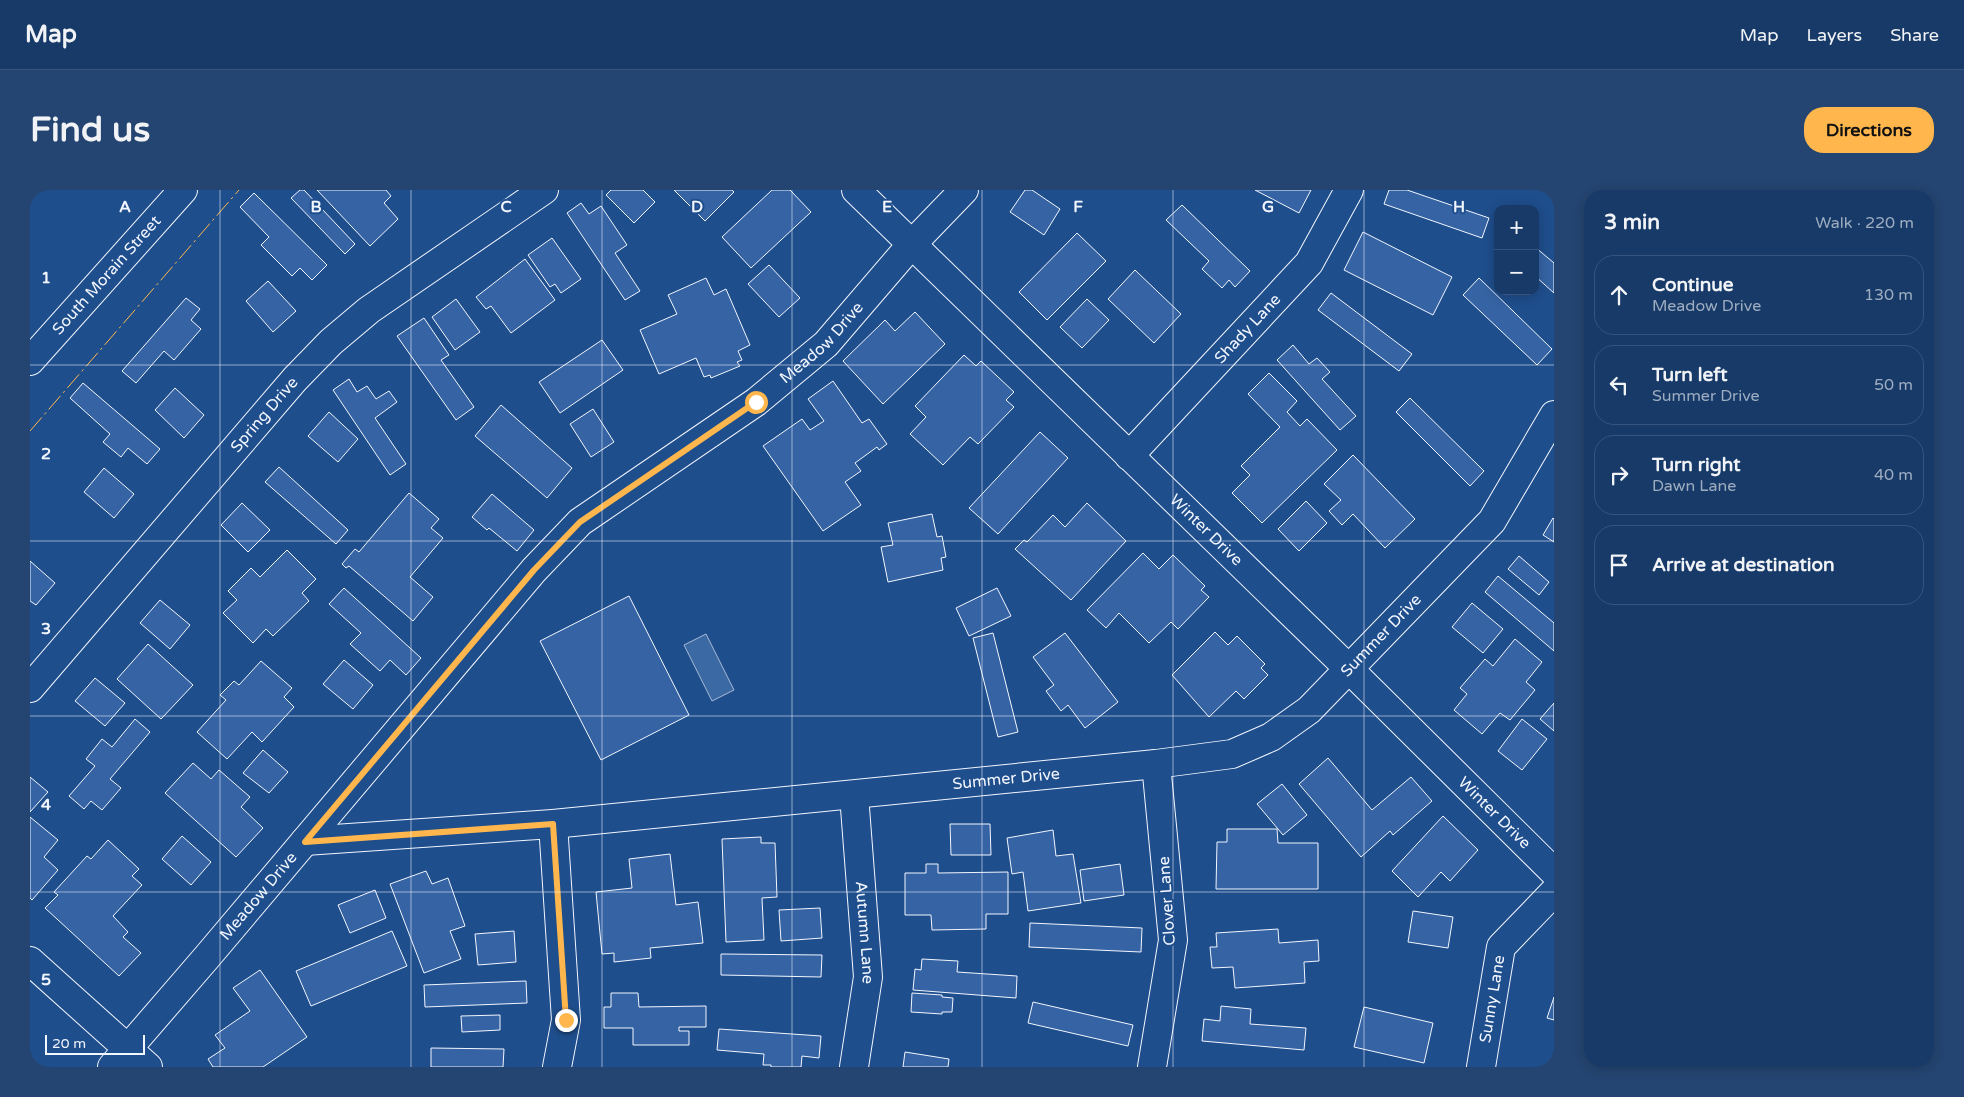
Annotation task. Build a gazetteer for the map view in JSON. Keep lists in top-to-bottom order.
{
  "streets": {
    "street": [
      "South Morain Street",
      "Shady Lane",
      "Meadow Drive",
      "Spring Drive",
      "Winter Drive",
      "Summer Drive",
      "Clover Lane",
      "Autumn Lane",
      "Sunny Lane"
    ]
  },
  "crossings": [
    ["Shady Lane", "Winter Drive"],
    ["Meadow Drive", "Winter Drive"],
    ["Meadow Drive", "Summer Drive"],
    ["Winter Drive", "Summer Drive"],
    ["Summer Drive", "Clover Lane"],
    ["Summer Drive", "Autumn Lane"]
  ],
  "scale_bar": "20 m",
  "page": {
    "header": "Map",
    "nav": ["Map", "Layers", "Share"],
    "buttons": "Directions",
    "title": "Find us",
    "heading": ["3 min", "Walk · 220 m"],
    "map_buttons": ["+", "−"],
    "list": [
      ["Continue", "Meadow Drive", "130 m"],
      ["Turn left", "Summer Drive", "50 m"],
      ["Turn right", "Dawn Lane", "40 m"],
      "Arrive at destination"
    ],
    "scale": "20 m"
  },
  "grid": {
    "columns": [
      "A",
      "B",
      "C",
      "D",
      "E",
      "F",
      "G",
      "H"
    ],
    "rows": [
      "1",
      "2",
      "3",
      "4",
      "5"
    ]
  }
}
